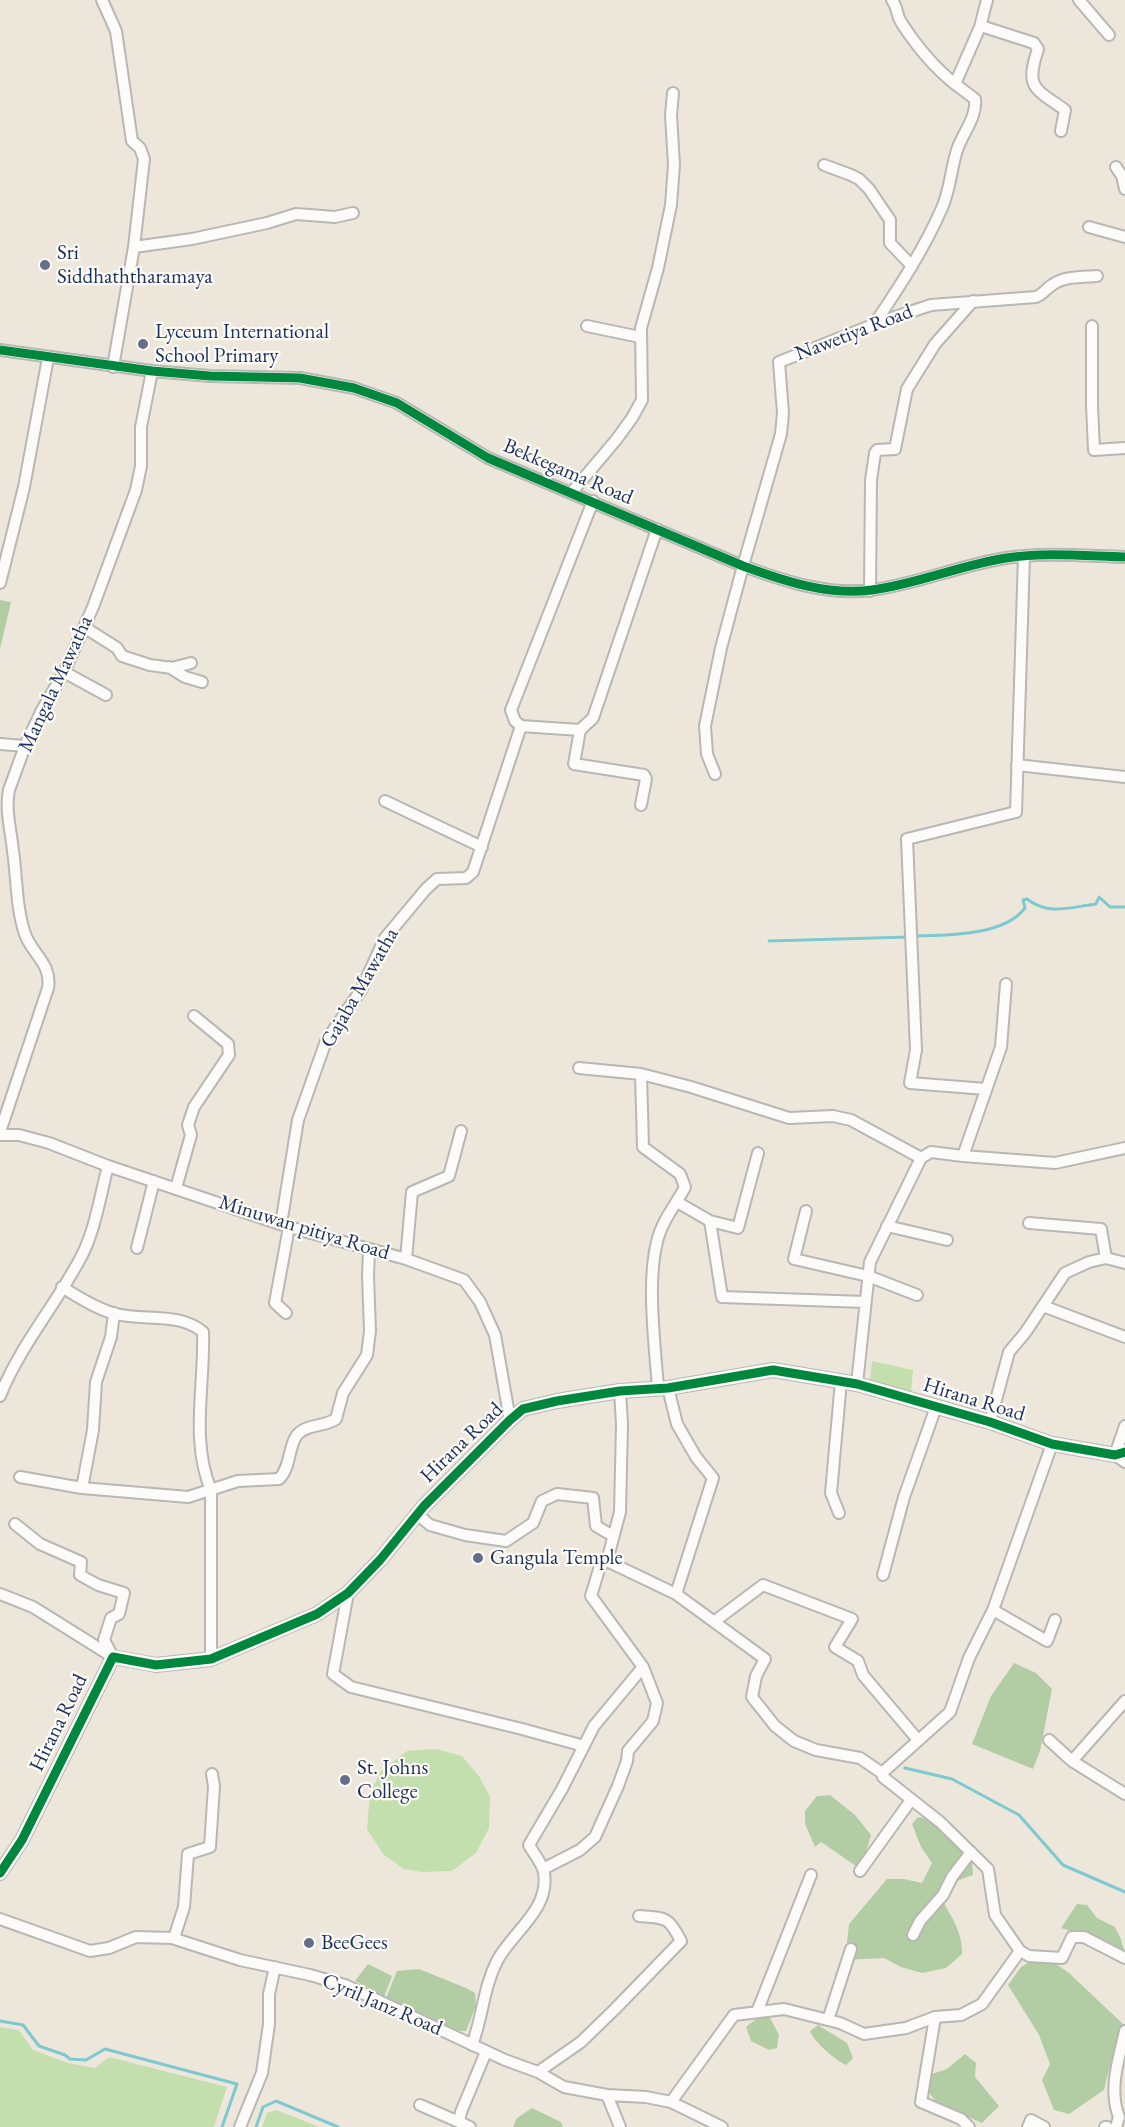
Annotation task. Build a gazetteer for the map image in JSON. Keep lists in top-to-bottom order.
{
  "streets": {
    "street": [
      "Nawetiya Road",
      "Bekkegama Road",
      "Mangala Mawatha",
      "Gajaba Mawatha",
      "Minuwan pitiya Road",
      "Hirana Road",
      "Cyril Janz Road"
    ]
  },
  "crossings": [
    ["Nawetiya Road", "Bekkegama Road"],
    ["Bekkegama Road", "Mangala Mawatha"],
    ["Mangala Mawatha", "Minuwan pitiya Road"],
    ["Gajaba Mawatha", "Minuwan pitiya Road"],
    ["Minuwan pitiya Road", "Hirana Road"]
  ],
  "places": [
    "Sri Siddhaththaramaya",
    "Lyceum International School Primary",
    "Gangula Temple",
    "St. Johns College",
    "BeeGees"
  ]
}
